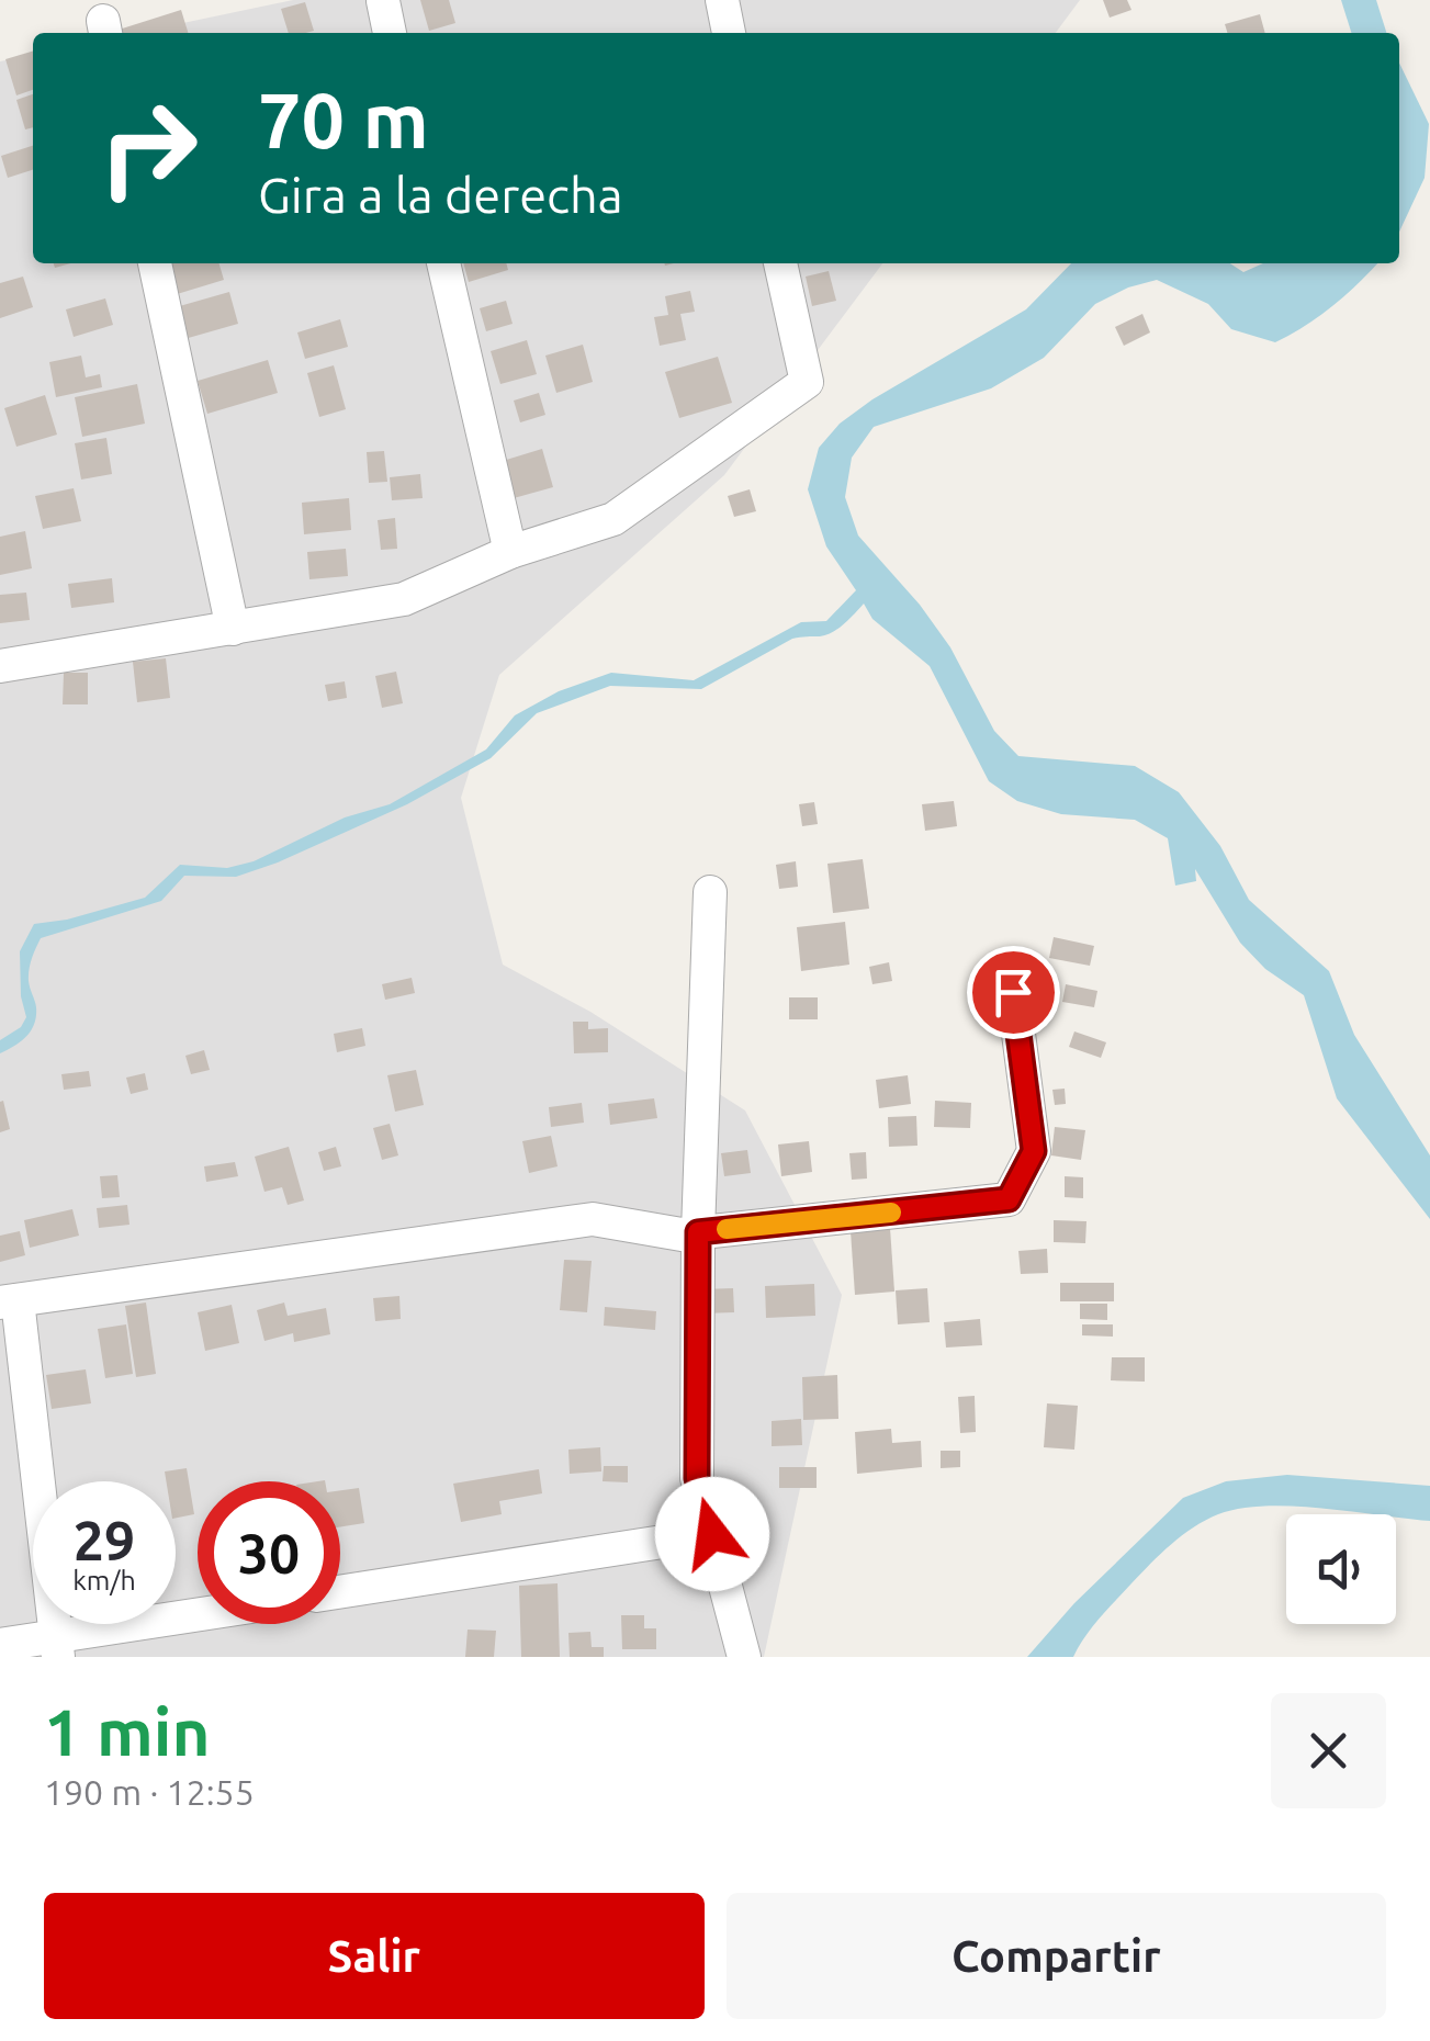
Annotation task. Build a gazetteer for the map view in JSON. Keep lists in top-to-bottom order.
{
  "page": {
    "turn": ["70 m", "Gira a la derecha"],
    "speed": "29 km/h",
    "limit": "30",
    "heading": ["1 min", "190 m · 12:55"],
    "buttons": ["Salir", "Compartir"]
  }
}
